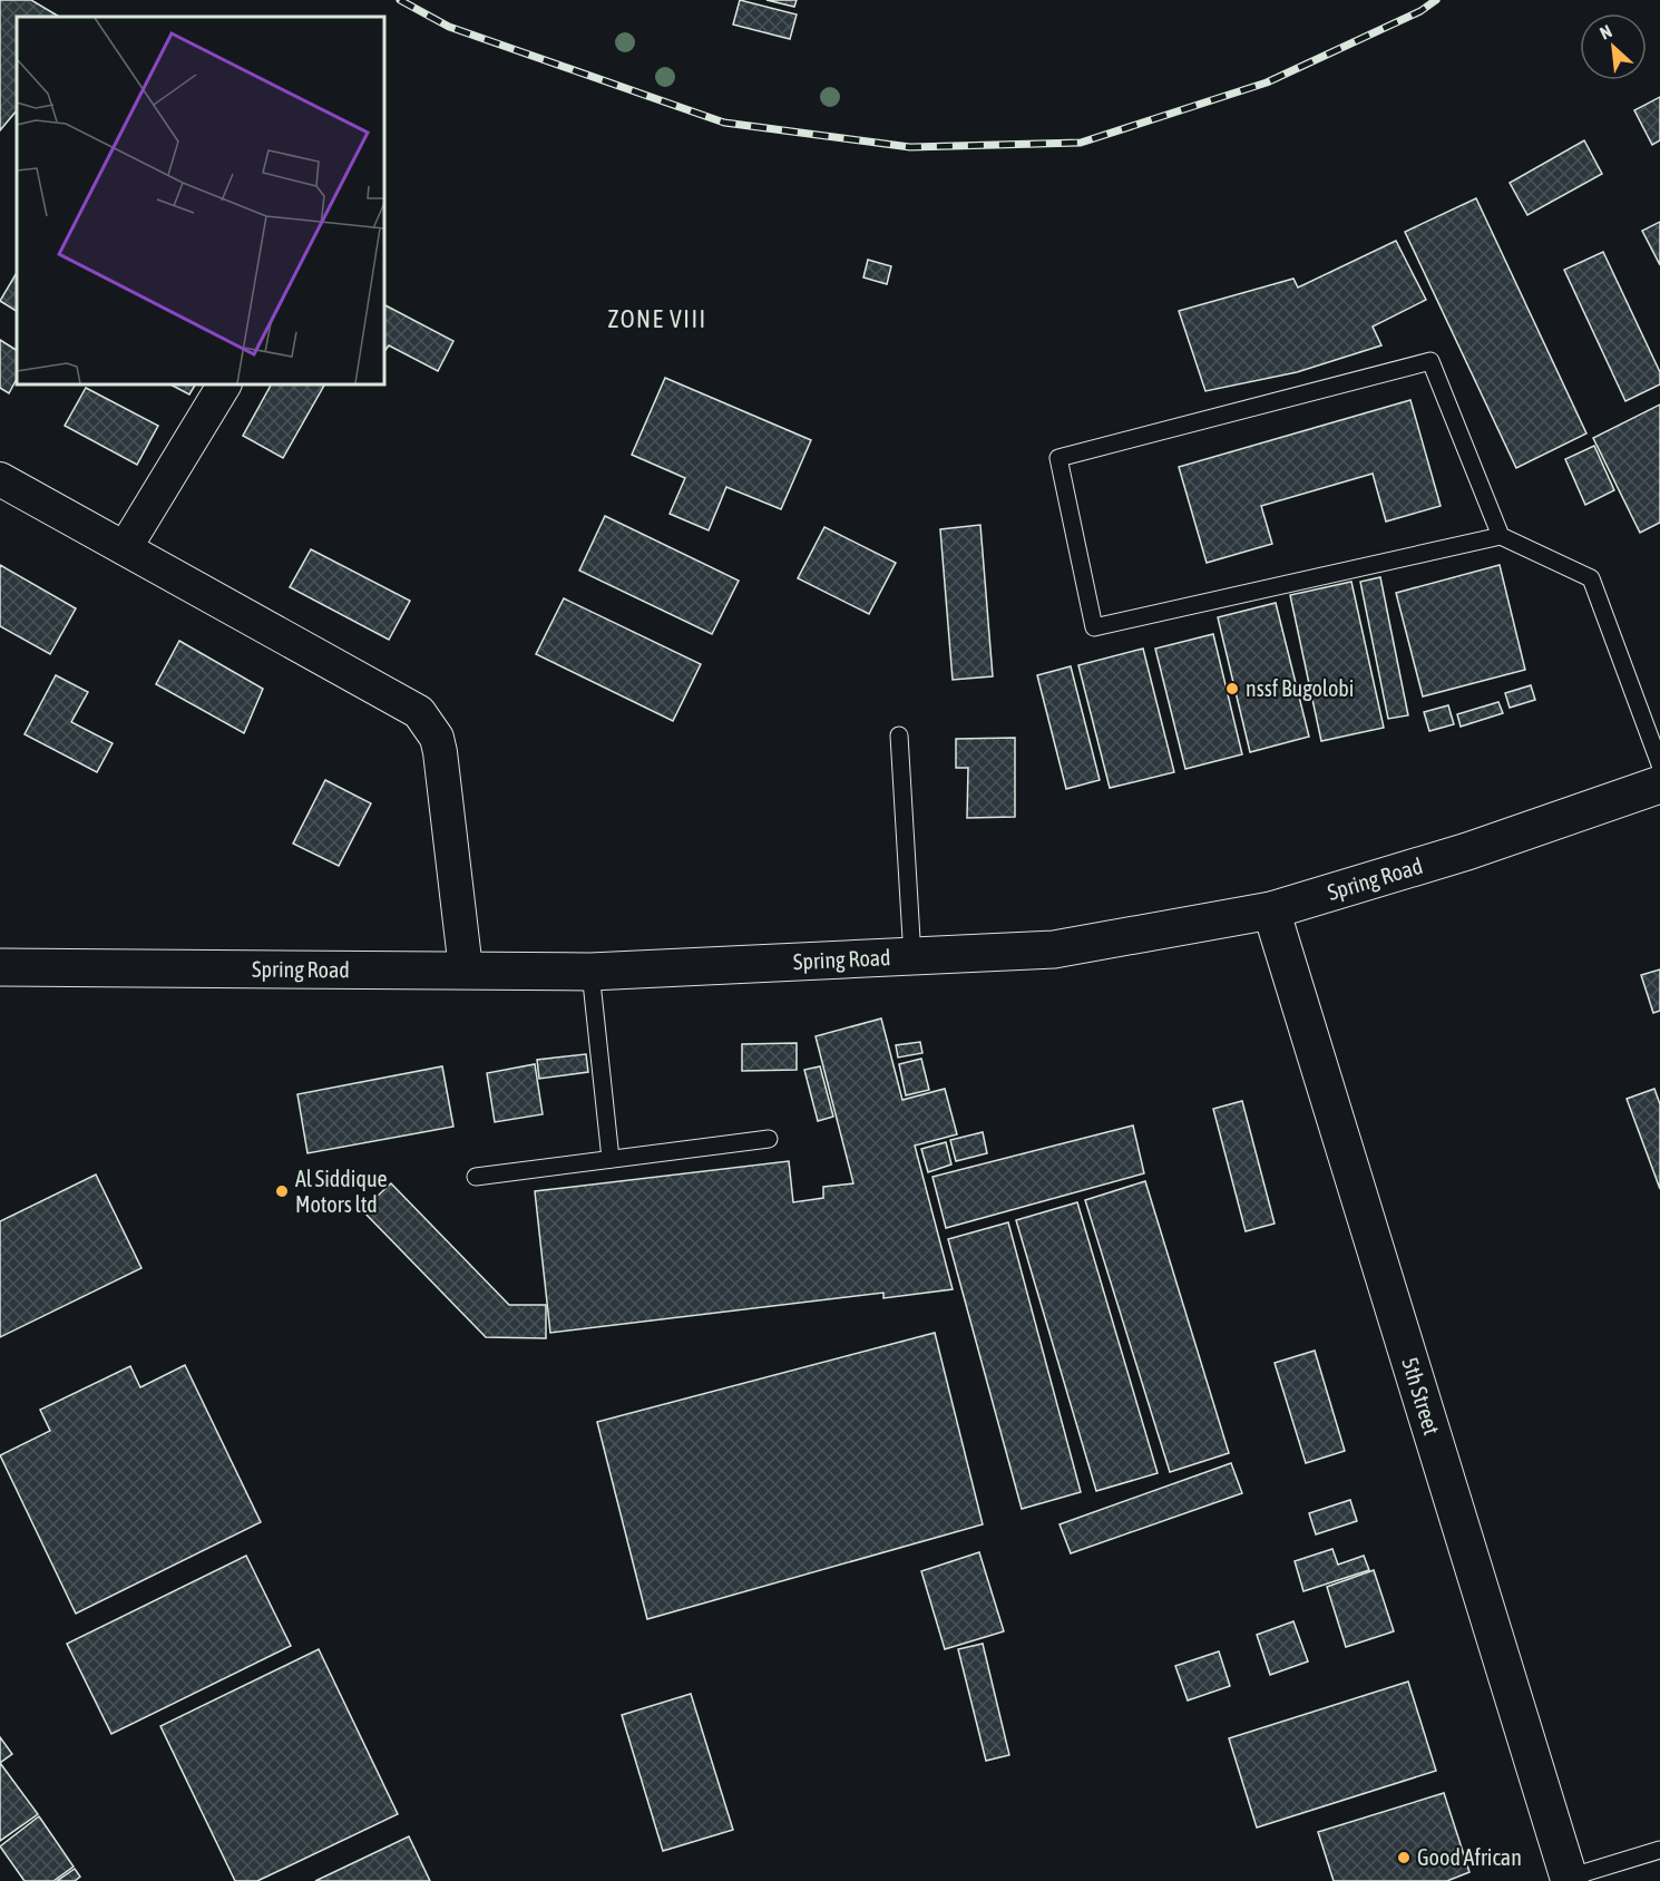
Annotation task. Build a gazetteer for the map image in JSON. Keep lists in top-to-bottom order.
{
  "streets": {
    "main road": ["Spring Road", "5th Street"]
  },
  "crossings": [
    ["Spring Road", "5th Street"]
  ],
  "districts": ["ZONE VIII"],
  "places": ["nssf Bugolobi", "Al Siddique Motors ltd", "Good African"],
  "north": "top left"
}
